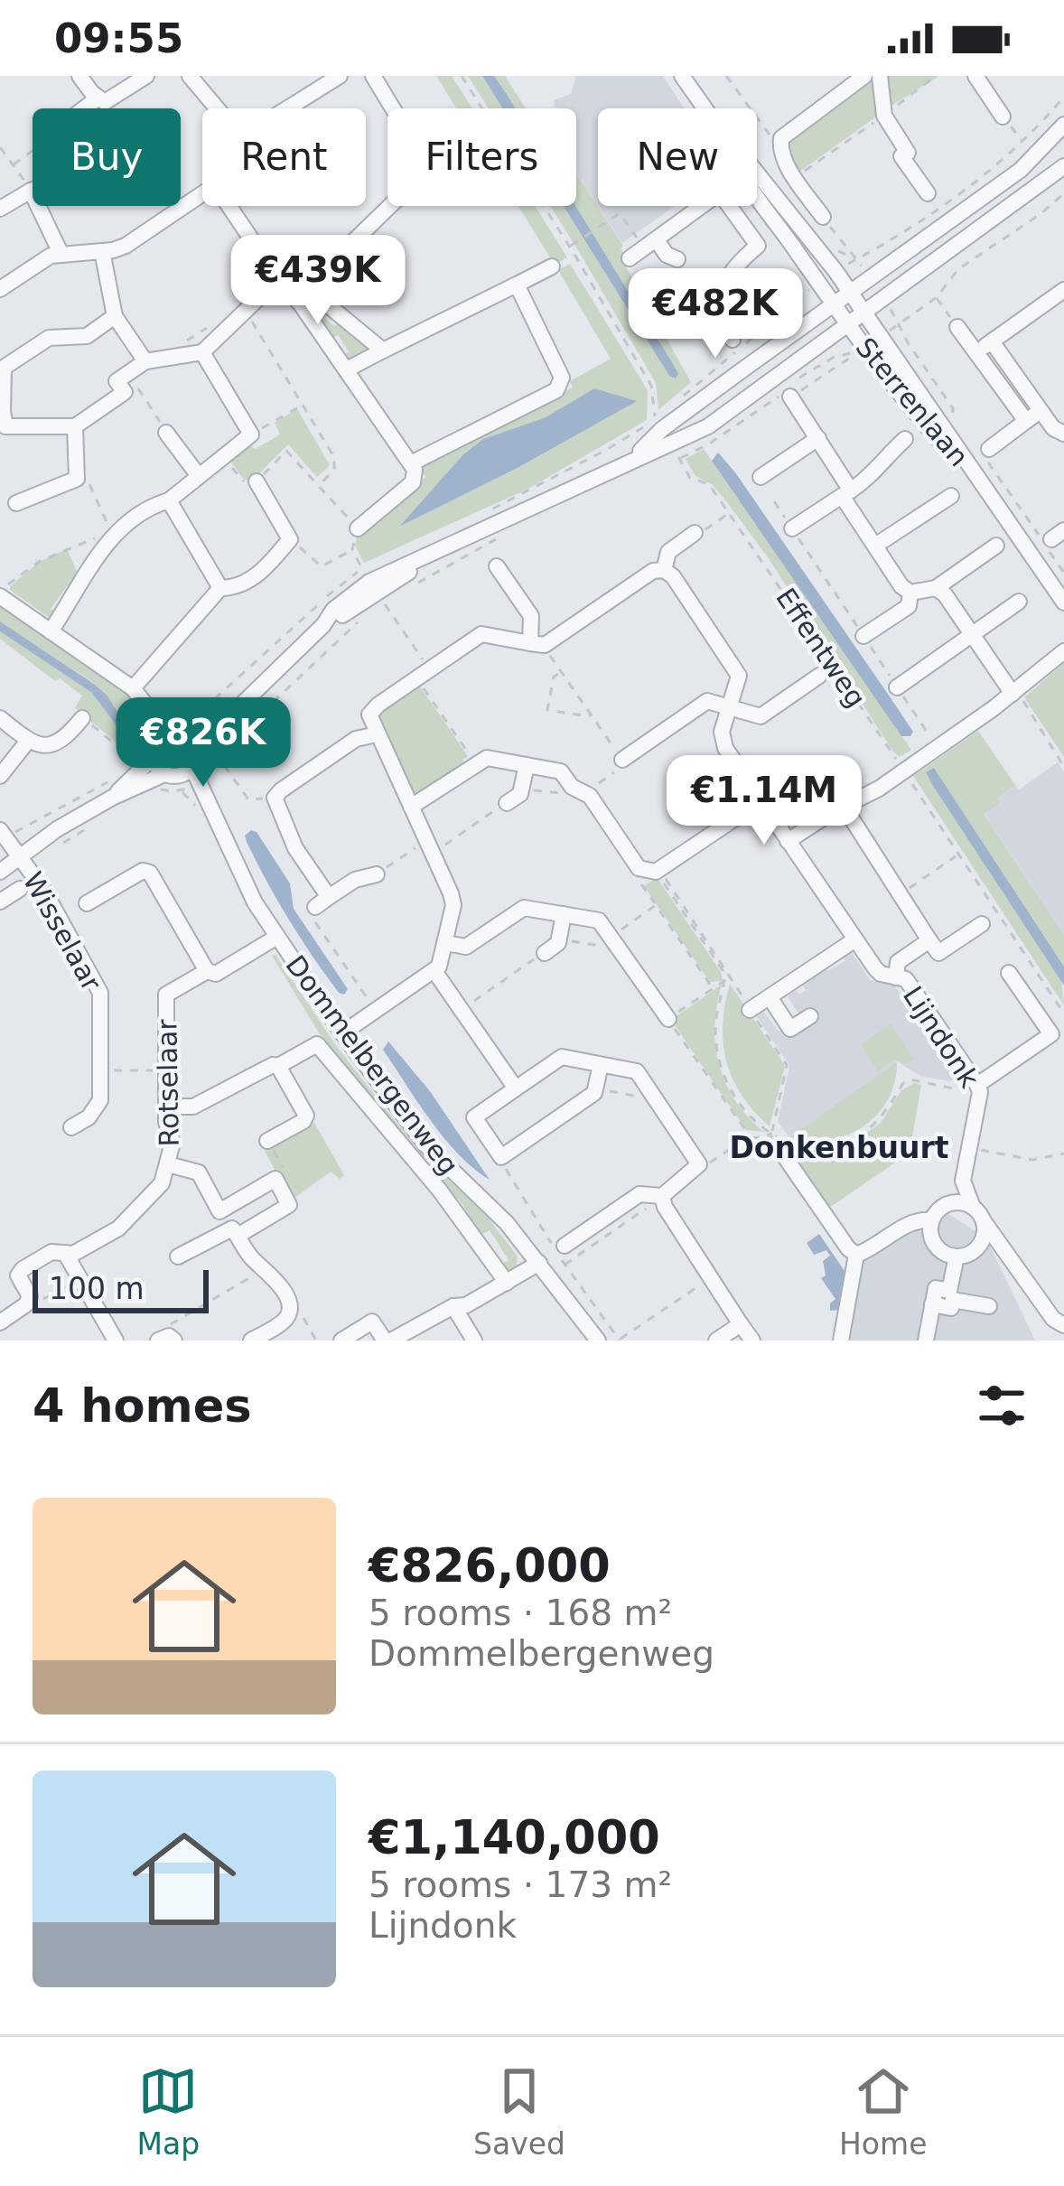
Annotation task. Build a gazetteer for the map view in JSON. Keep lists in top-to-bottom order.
{
  "streets": {
    "street": [
      "Sterrenlaan",
      "Wisselaar",
      "Lijndonk",
      "Dommelbergenweg",
      "Rotselaar"
    ],
    "path": ["Effentweg"]
  },
  "crossings": [
    ["Dommelbergenweg", "Rotselaar"]
  ],
  "districts": ["Donkenbuurt"],
  "scale_bar": "100 m",
  "page": {
    "status": "09:55",
    "chip": [
      "Buy",
      "Rent",
      "Filters",
      "New"
    ],
    "price": [
      "€439K",
      "€482K",
      "€826K",
      "€1.14M"
    ],
    "scale": "100 m",
    "heading": "4 homes",
    "list": [
      {
        "name": "€826,000",
        "note": "5 rooms · 168 m² · Dommelbergenweg"
      },
      {
        "name": "€1,140,000",
        "note": "5 rooms · 173 m² · Lijndonk"
      }
    ],
    "tabs": ["Map", "Saved", "Home"]
  }
}
